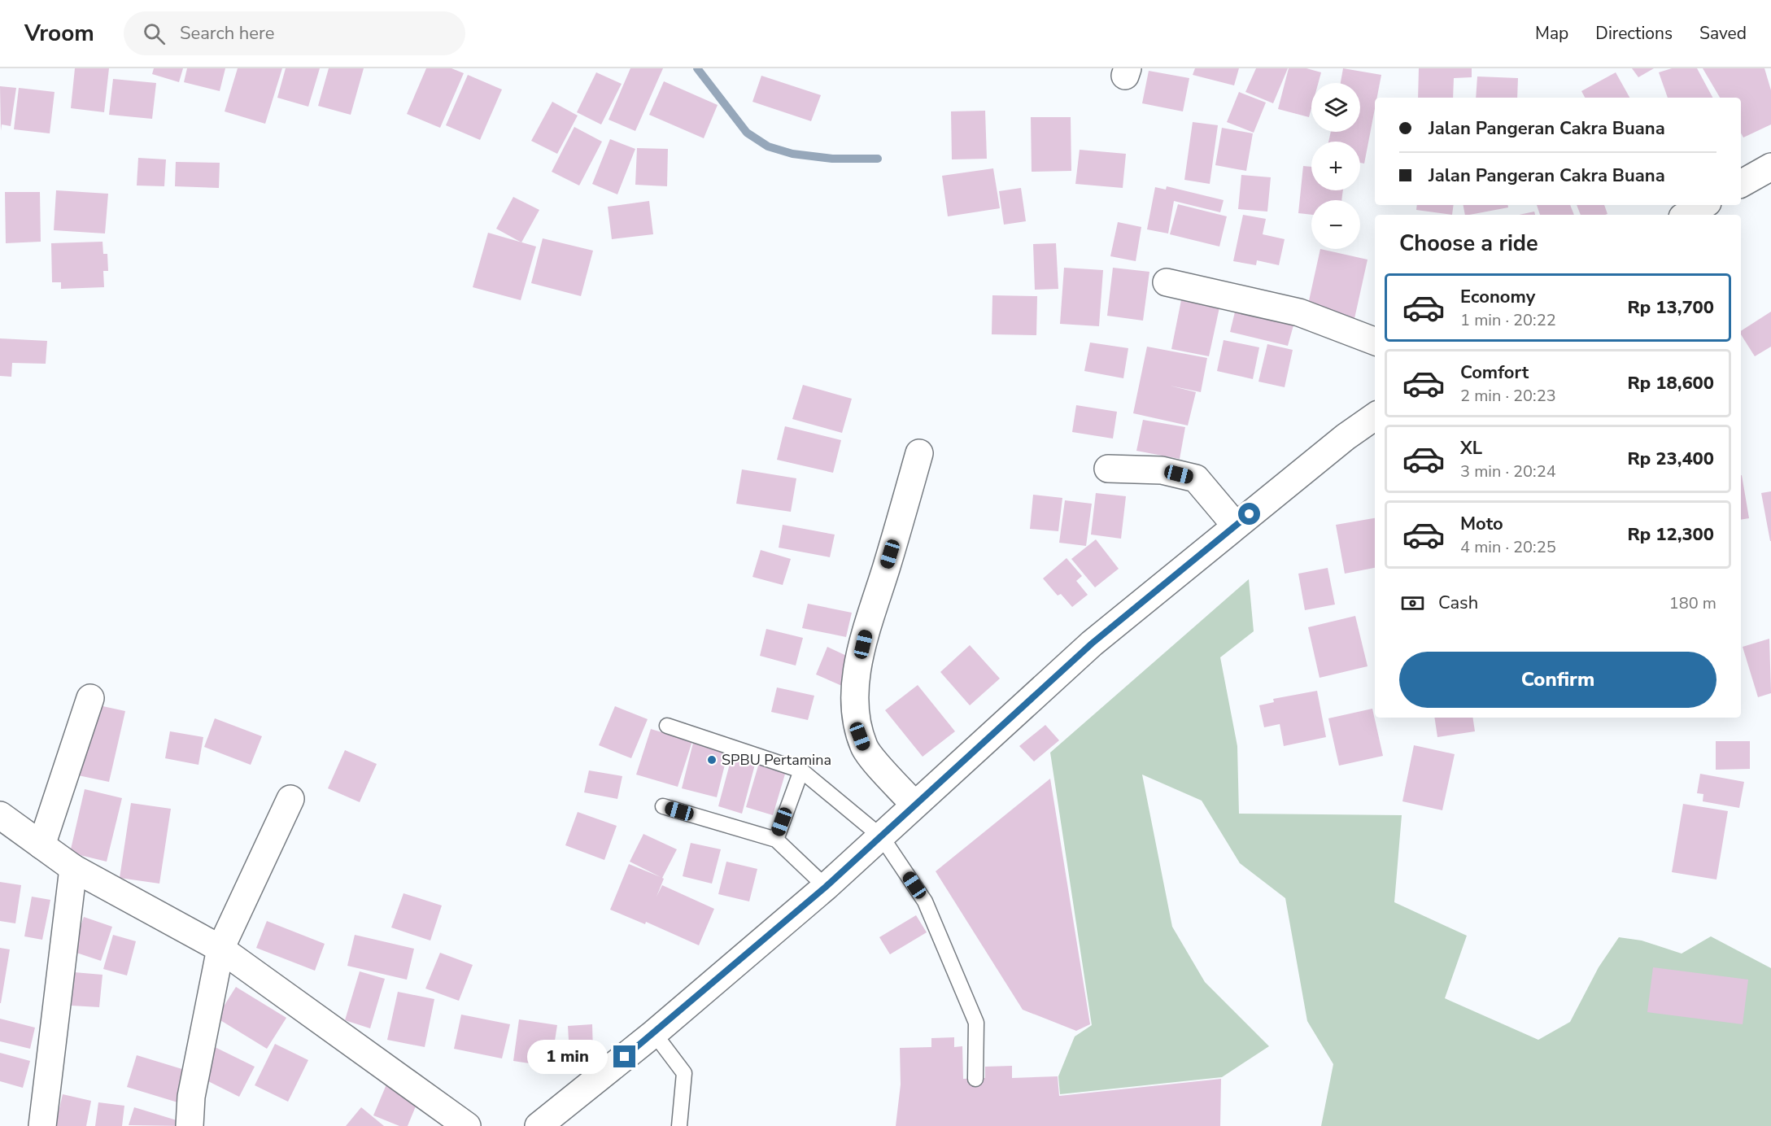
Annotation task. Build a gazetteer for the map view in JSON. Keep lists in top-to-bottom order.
{
  "places": ["SPBU Pertamina"],
  "page": {
    "header": "Vroom",
    "search": "Search here",
    "nav": ["Map", "Directions", "Saved"],
    "map_buttons": ["+", "−"],
    "banner": ["Jalan Pangeran Cakra Buana", "Jalan Pangeran Cakra Buana"],
    "heading": "Choose a ride",
    "list": [
      {
        "name": "Economy",
        "note": "1 min · 20:22",
        "value": "Rp 13,700"
      },
      {
        "name": "Comfort",
        "note": "2 min · 20:23",
        "value": "Rp 18,600"
      },
      {
        "name": "XL",
        "note": "3 min · 20:24",
        "value": "Rp 23,400"
      },
      {
        "name": "Moto",
        "note": "4 min · 20:25",
        "value": "Rp 12,300"
      }
    ],
    "pay": ["Cash", "180 m"],
    "buttons": "Confirm",
    "bubble": "1 min"
  }
}
